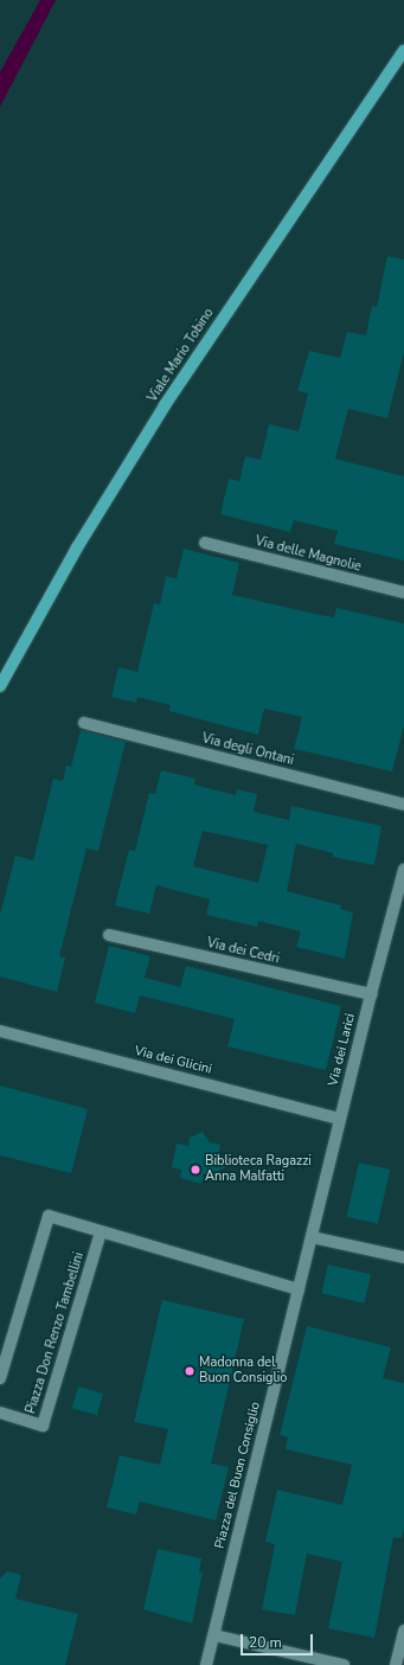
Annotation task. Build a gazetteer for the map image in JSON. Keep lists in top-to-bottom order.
{
  "streets": {
    "main road": ["Viale Mario Tobino"],
    "street": [
      "Via delle Magnolie",
      "Via degli Ontani",
      "Via dei Cedri",
      "Via dei Larici",
      "Via dei Glicini",
      "Piazza Don Renzo Tambellini",
      "Piazza del Buon Consiglio"
    ]
  },
  "crossings": [
    ["Via dei Cedri", "Via dei Larici"],
    ["Via dei Larici", "Via dei Glicini"],
    ["Via dei Larici", "Piazza del Buon Consiglio"]
  ],
  "places": ["Biblioteca Ragazzi Anna Malfatti", "Madonna del Buon Consiglio"],
  "scale_bar": "20 m"
}
